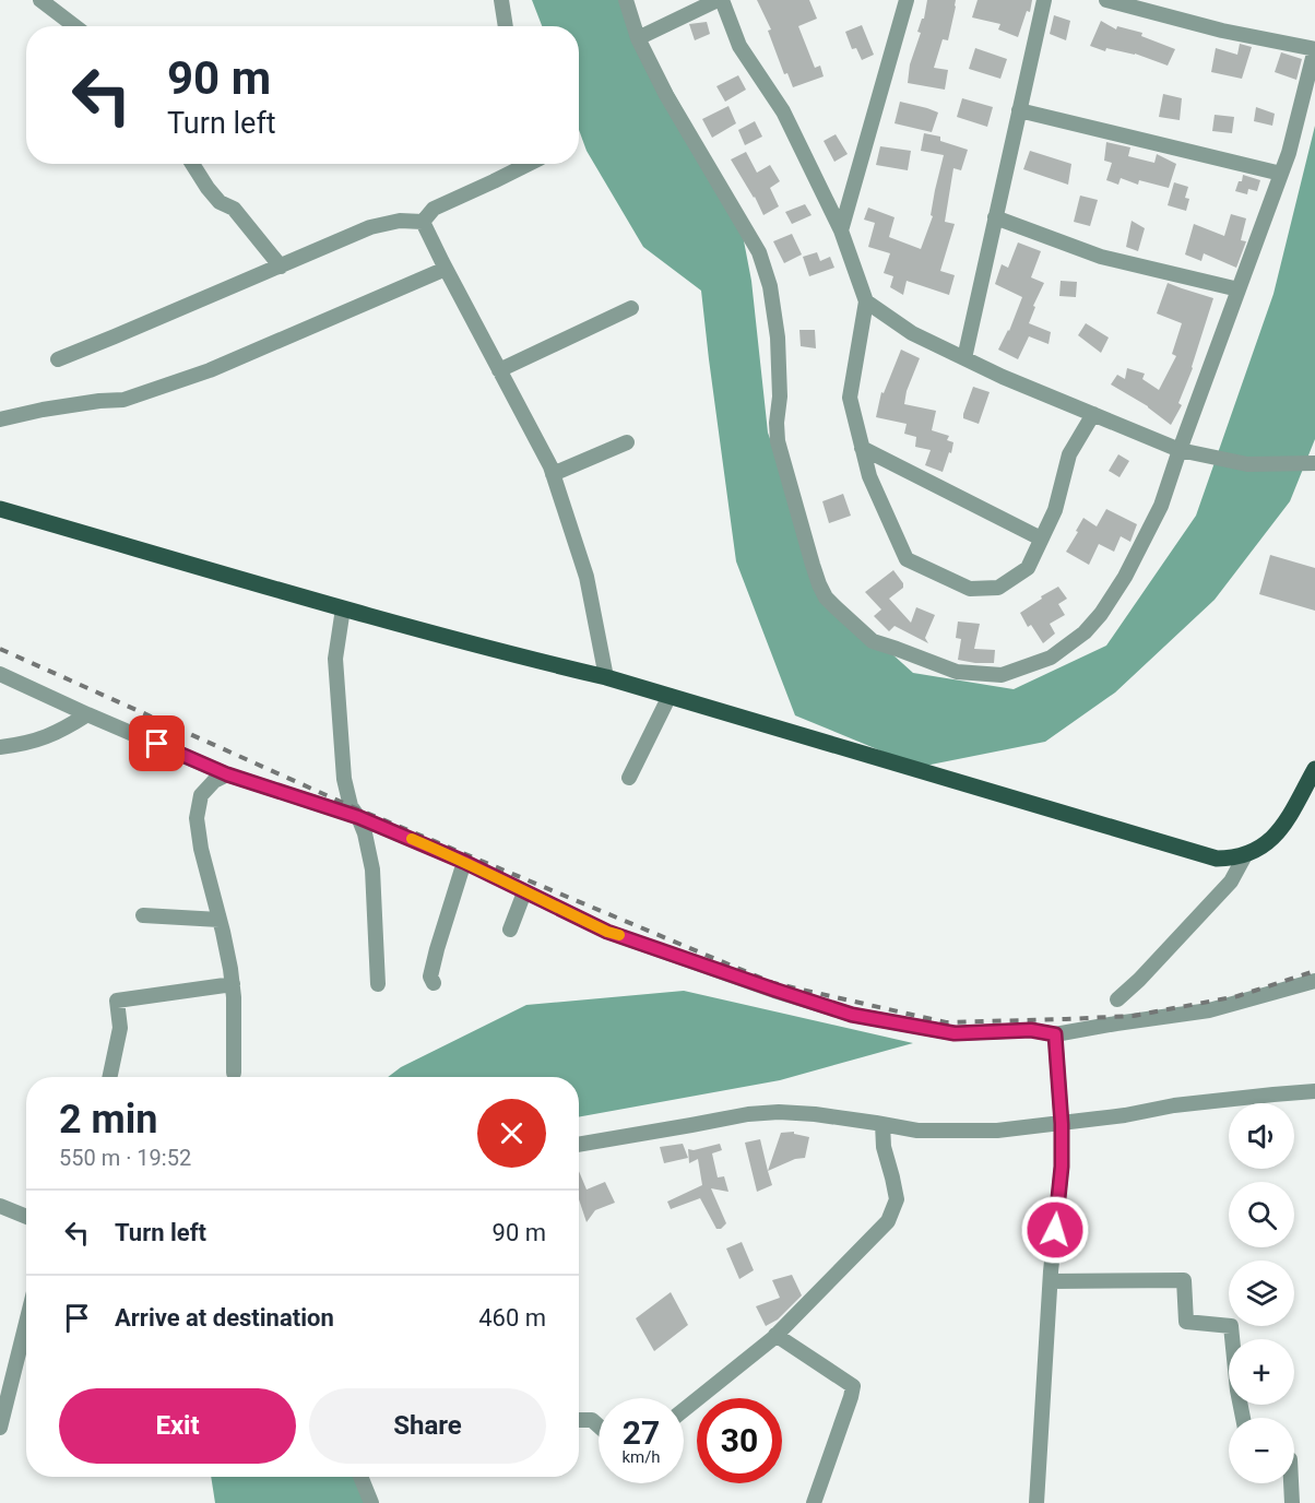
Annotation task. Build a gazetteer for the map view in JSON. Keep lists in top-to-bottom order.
{
  "page": {
    "turn": ["90 m", "Turn left"],
    "heading": ["2 min", "550 m · 19:52"],
    "map_buttons": ["+", "−"],
    "list": [
      {
        "name": "Turn left",
        "value": "90 m"
      },
      {
        "name": "Arrive at destination",
        "value": "460 m"
      }
    ],
    "buttons": ["Exit", "Share"],
    "speed": "27 km/h",
    "limit": "30"
  }
}
